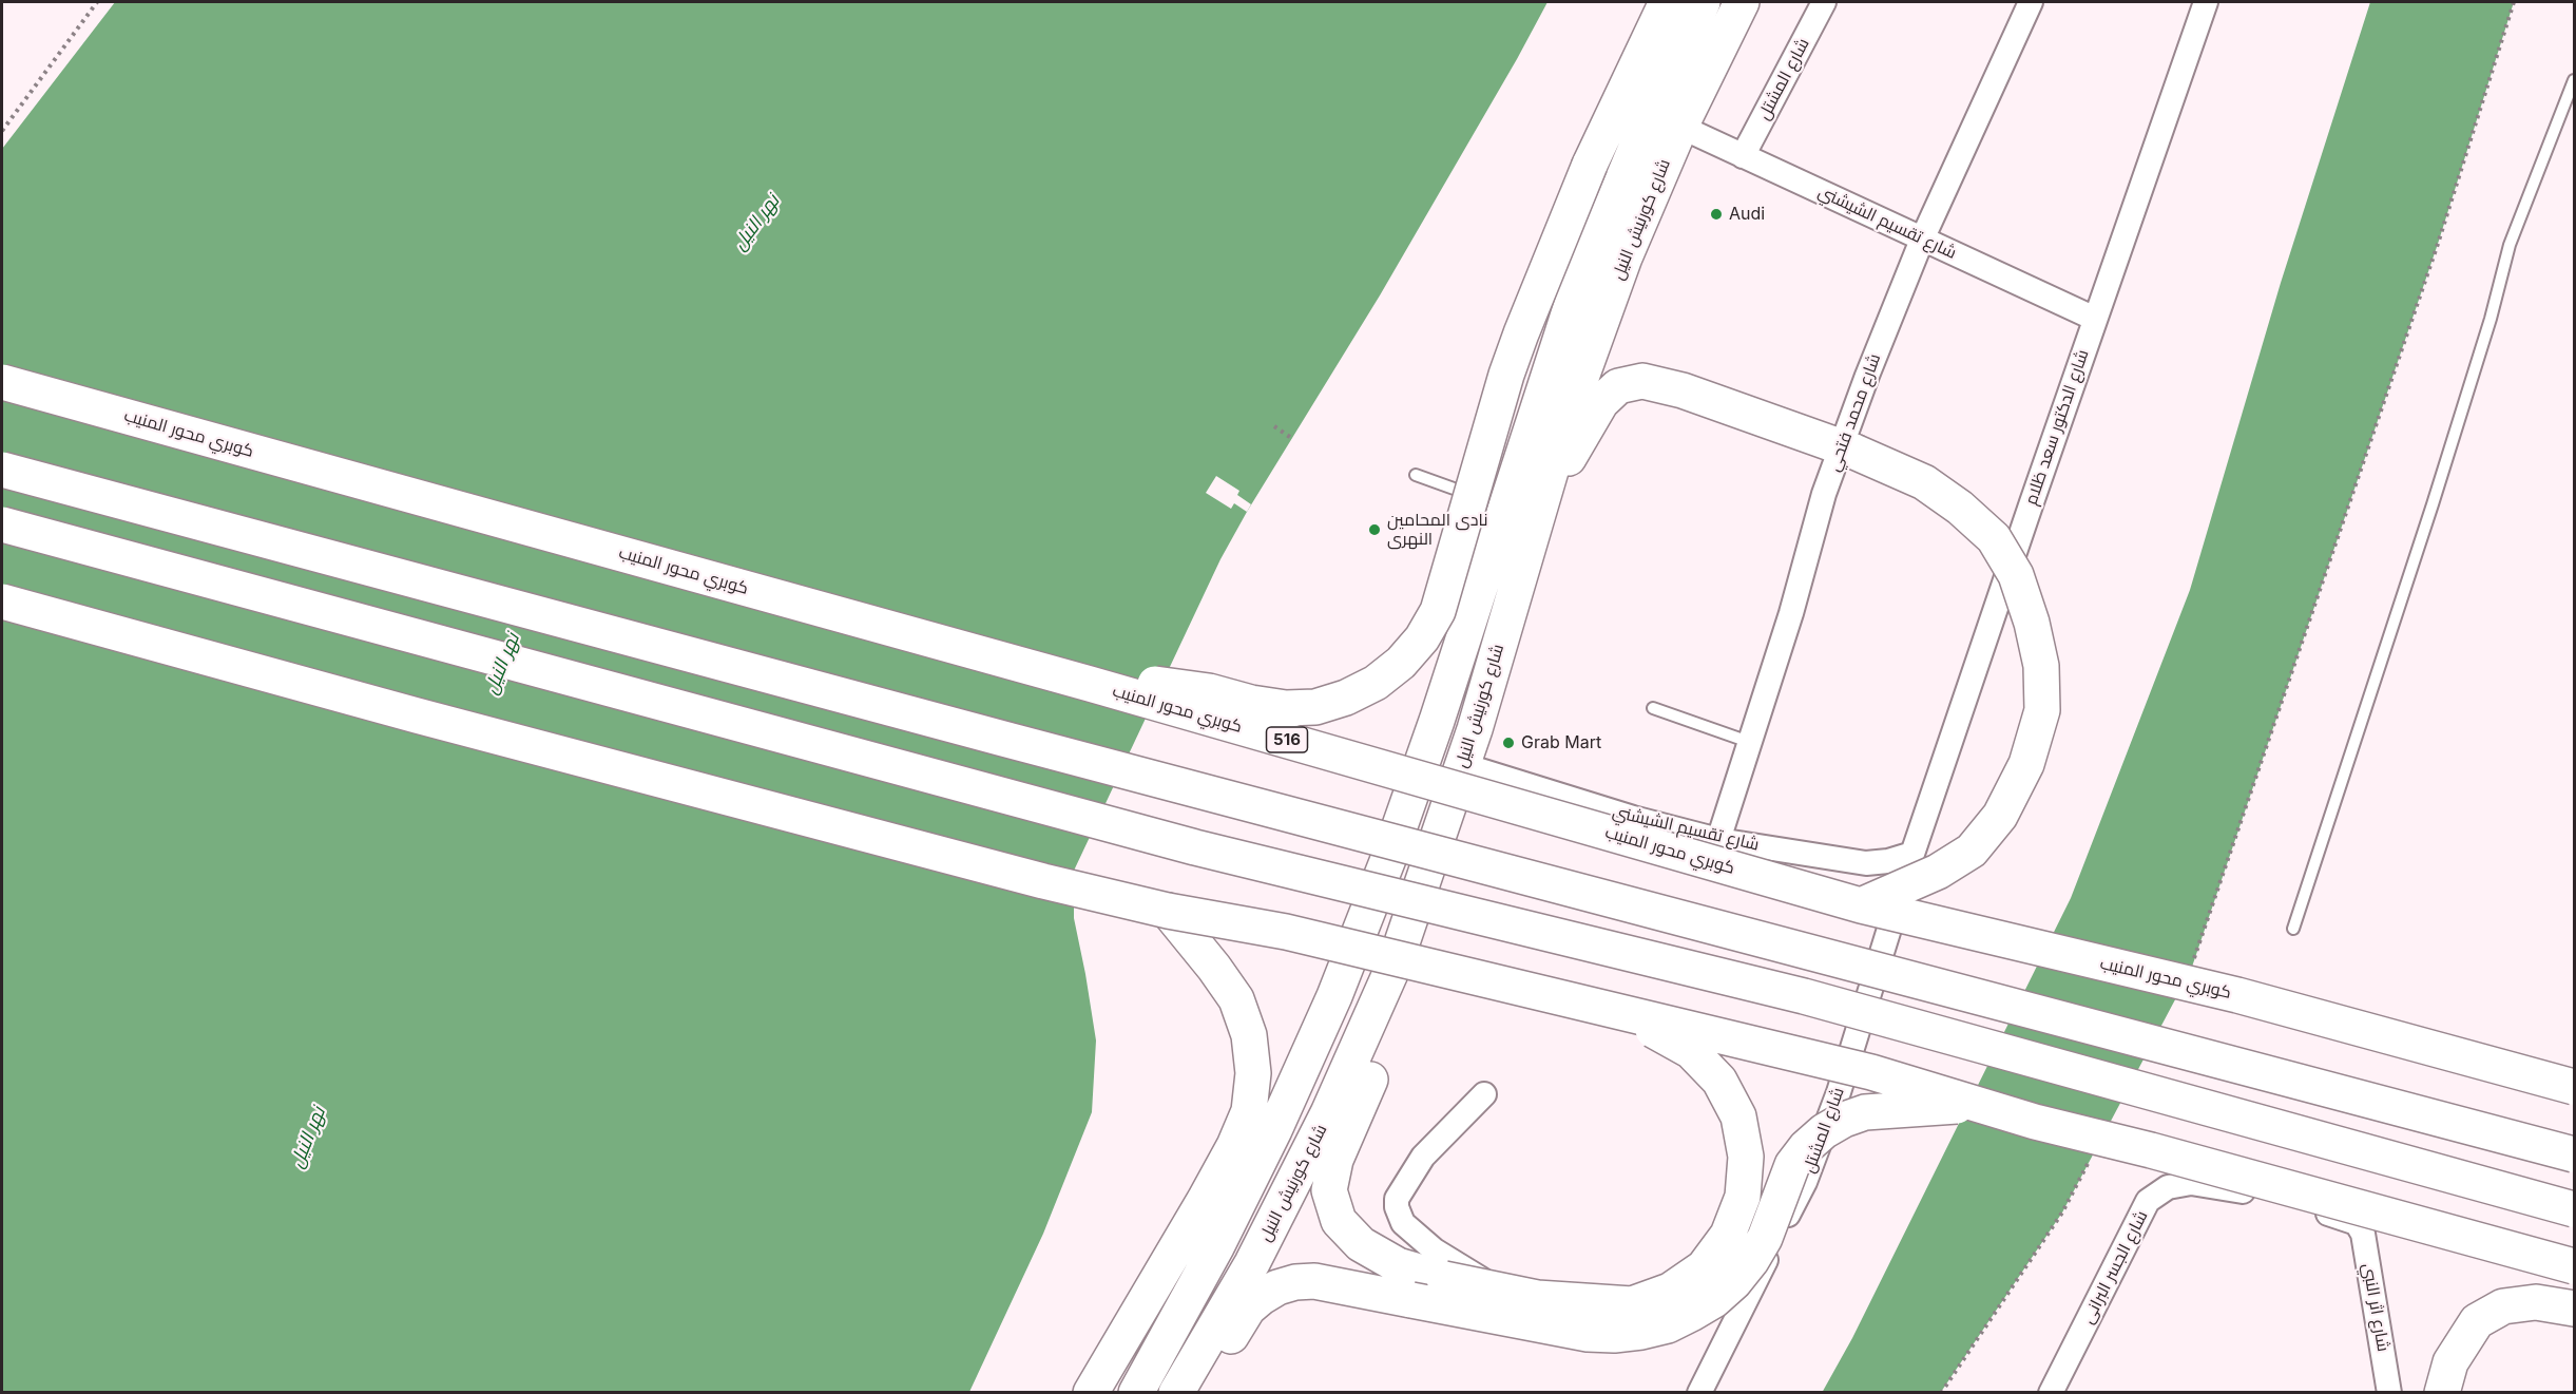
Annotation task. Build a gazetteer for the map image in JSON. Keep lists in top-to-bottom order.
{
  "streets": {
    "highway": ["شارع كورنيش النيل", "كوبري محور المنيب", "516"],
    "street": [
      "شارع المشتل",
      "شارع تقسيم الشيشني",
      "شارع محمد فتحي",
      "شارع الدكتور سعد ظلام",
      "شارع الجسر البرانى",
      "شارع اثر النبي"
    ]
  },
  "crossings": [
    ["شارع المشتل", "شارع تقسيم الشيشني"],
    ["شارع المشتل", "شارع الدكتور سعد ظلام"],
    ["شارع كورنيش النيل", "شارع تقسيم الشيشني"],
    ["شارع تقسيم الشيشني", "شارع محمد فتحي"],
    ["شارع تقسيم الشيشني", "شارع الدكتور سعد ظلام"],
    ["شارع الجسر البرانى", "شارع اثر النبي"]
  ],
  "water": ["نهر النيل"],
  "places": ["Audi", "نادى المحامين النهرى", "Grab Mart"]
}
